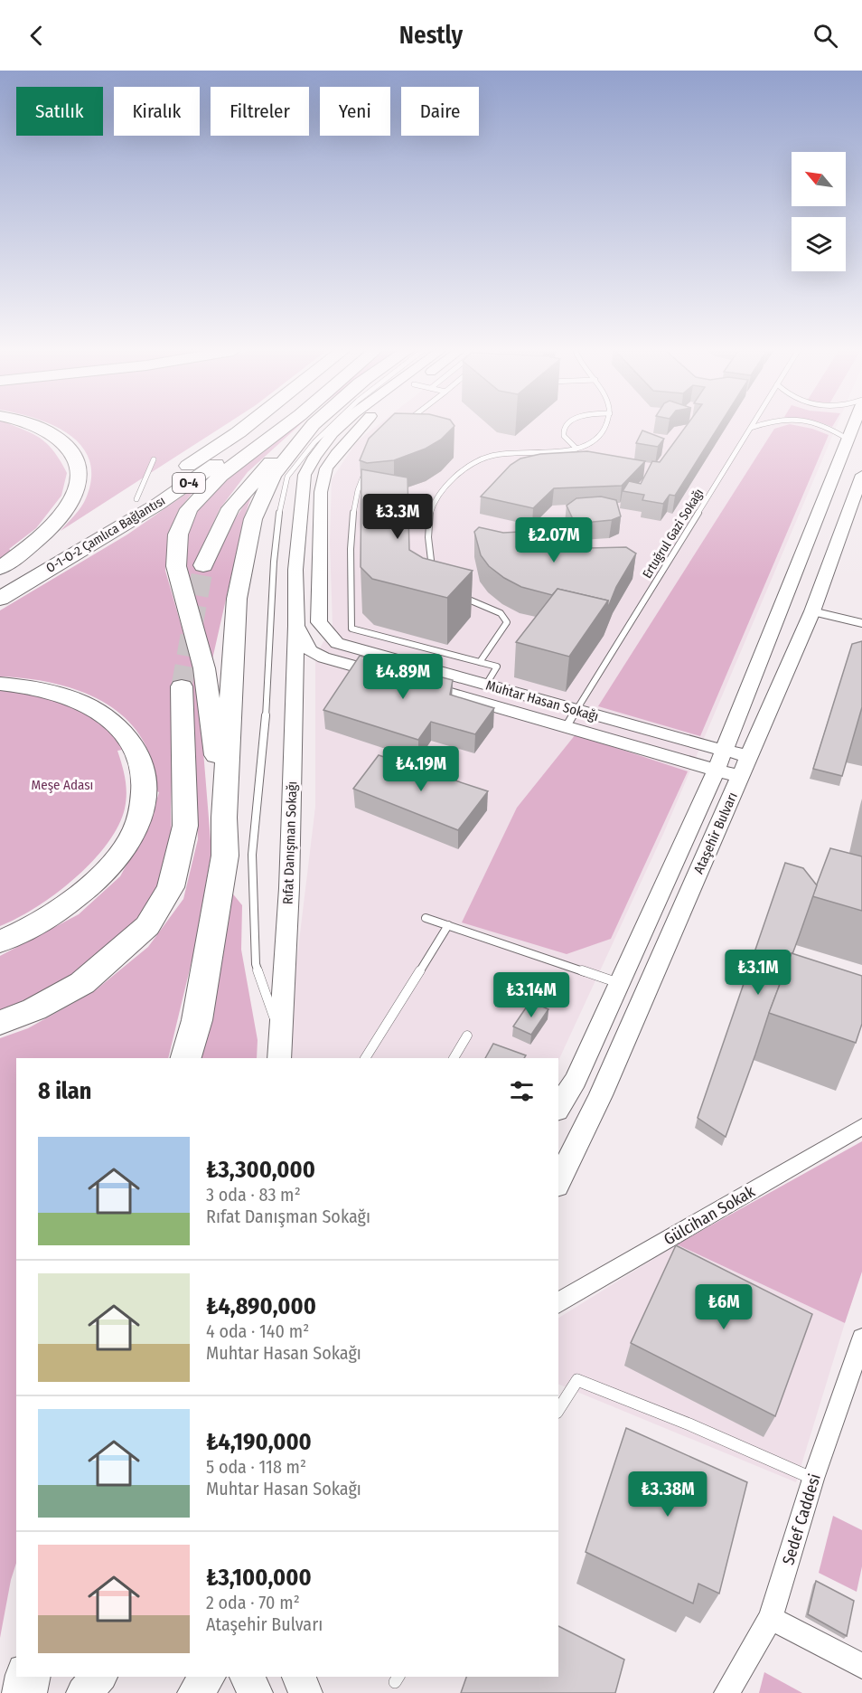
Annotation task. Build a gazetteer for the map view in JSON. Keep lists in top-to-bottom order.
{
  "streets": {
    "highway": ["O-4", "O-1-O-2 Çamlıca Bağlantısı"],
    "street": [
      "Muhtar Hasan Sokağı",
      "Ataşehir Bulvarı",
      "Rıfat Danışman Sokağı",
      "Gülcihan Sokak",
      "Sedef Caddesi"
    ],
    "lane": ["Ertuğrul Gazi Sokağı"]
  },
  "crossings": [
    ["Ertuğrul Gazi Sokağı", "Muhtar Hasan Sokağı"],
    ["Muhtar Hasan Sokağı", "Ataşehir Bulvarı"]
  ],
  "parks": ["Meşe Adası"],
  "north": "top left",
  "page": {
    "header": "Nestly",
    "chip": [
      "Satılık",
      "Kiralık",
      "Filtreler",
      "Yeni",
      "Daire"
    ],
    "price": [
      "₺3.3M",
      "₺2.07M",
      "₺4.89M",
      "₺4.19M",
      "₺3.1M",
      "₺3.14M",
      "₺6M",
      "₺3.38M"
    ],
    "heading": "8 ilan",
    "list": [
      {
        "name": "₺3,300,000",
        "note": "3 oda · 83 m² · Rıfat Danışman Sokağı"
      },
      {
        "name": "₺4,890,000",
        "note": "4 oda · 140 m² · Muhtar Hasan Sokağı"
      },
      {
        "name": "₺4,190,000",
        "note": "5 oda · 118 m² · Muhtar Hasan Sokağı"
      },
      {
        "name": "₺3,100,000",
        "note": "2 oda · 70 m² · Ataşehir Bulvarı"
      }
    ]
  }
}
